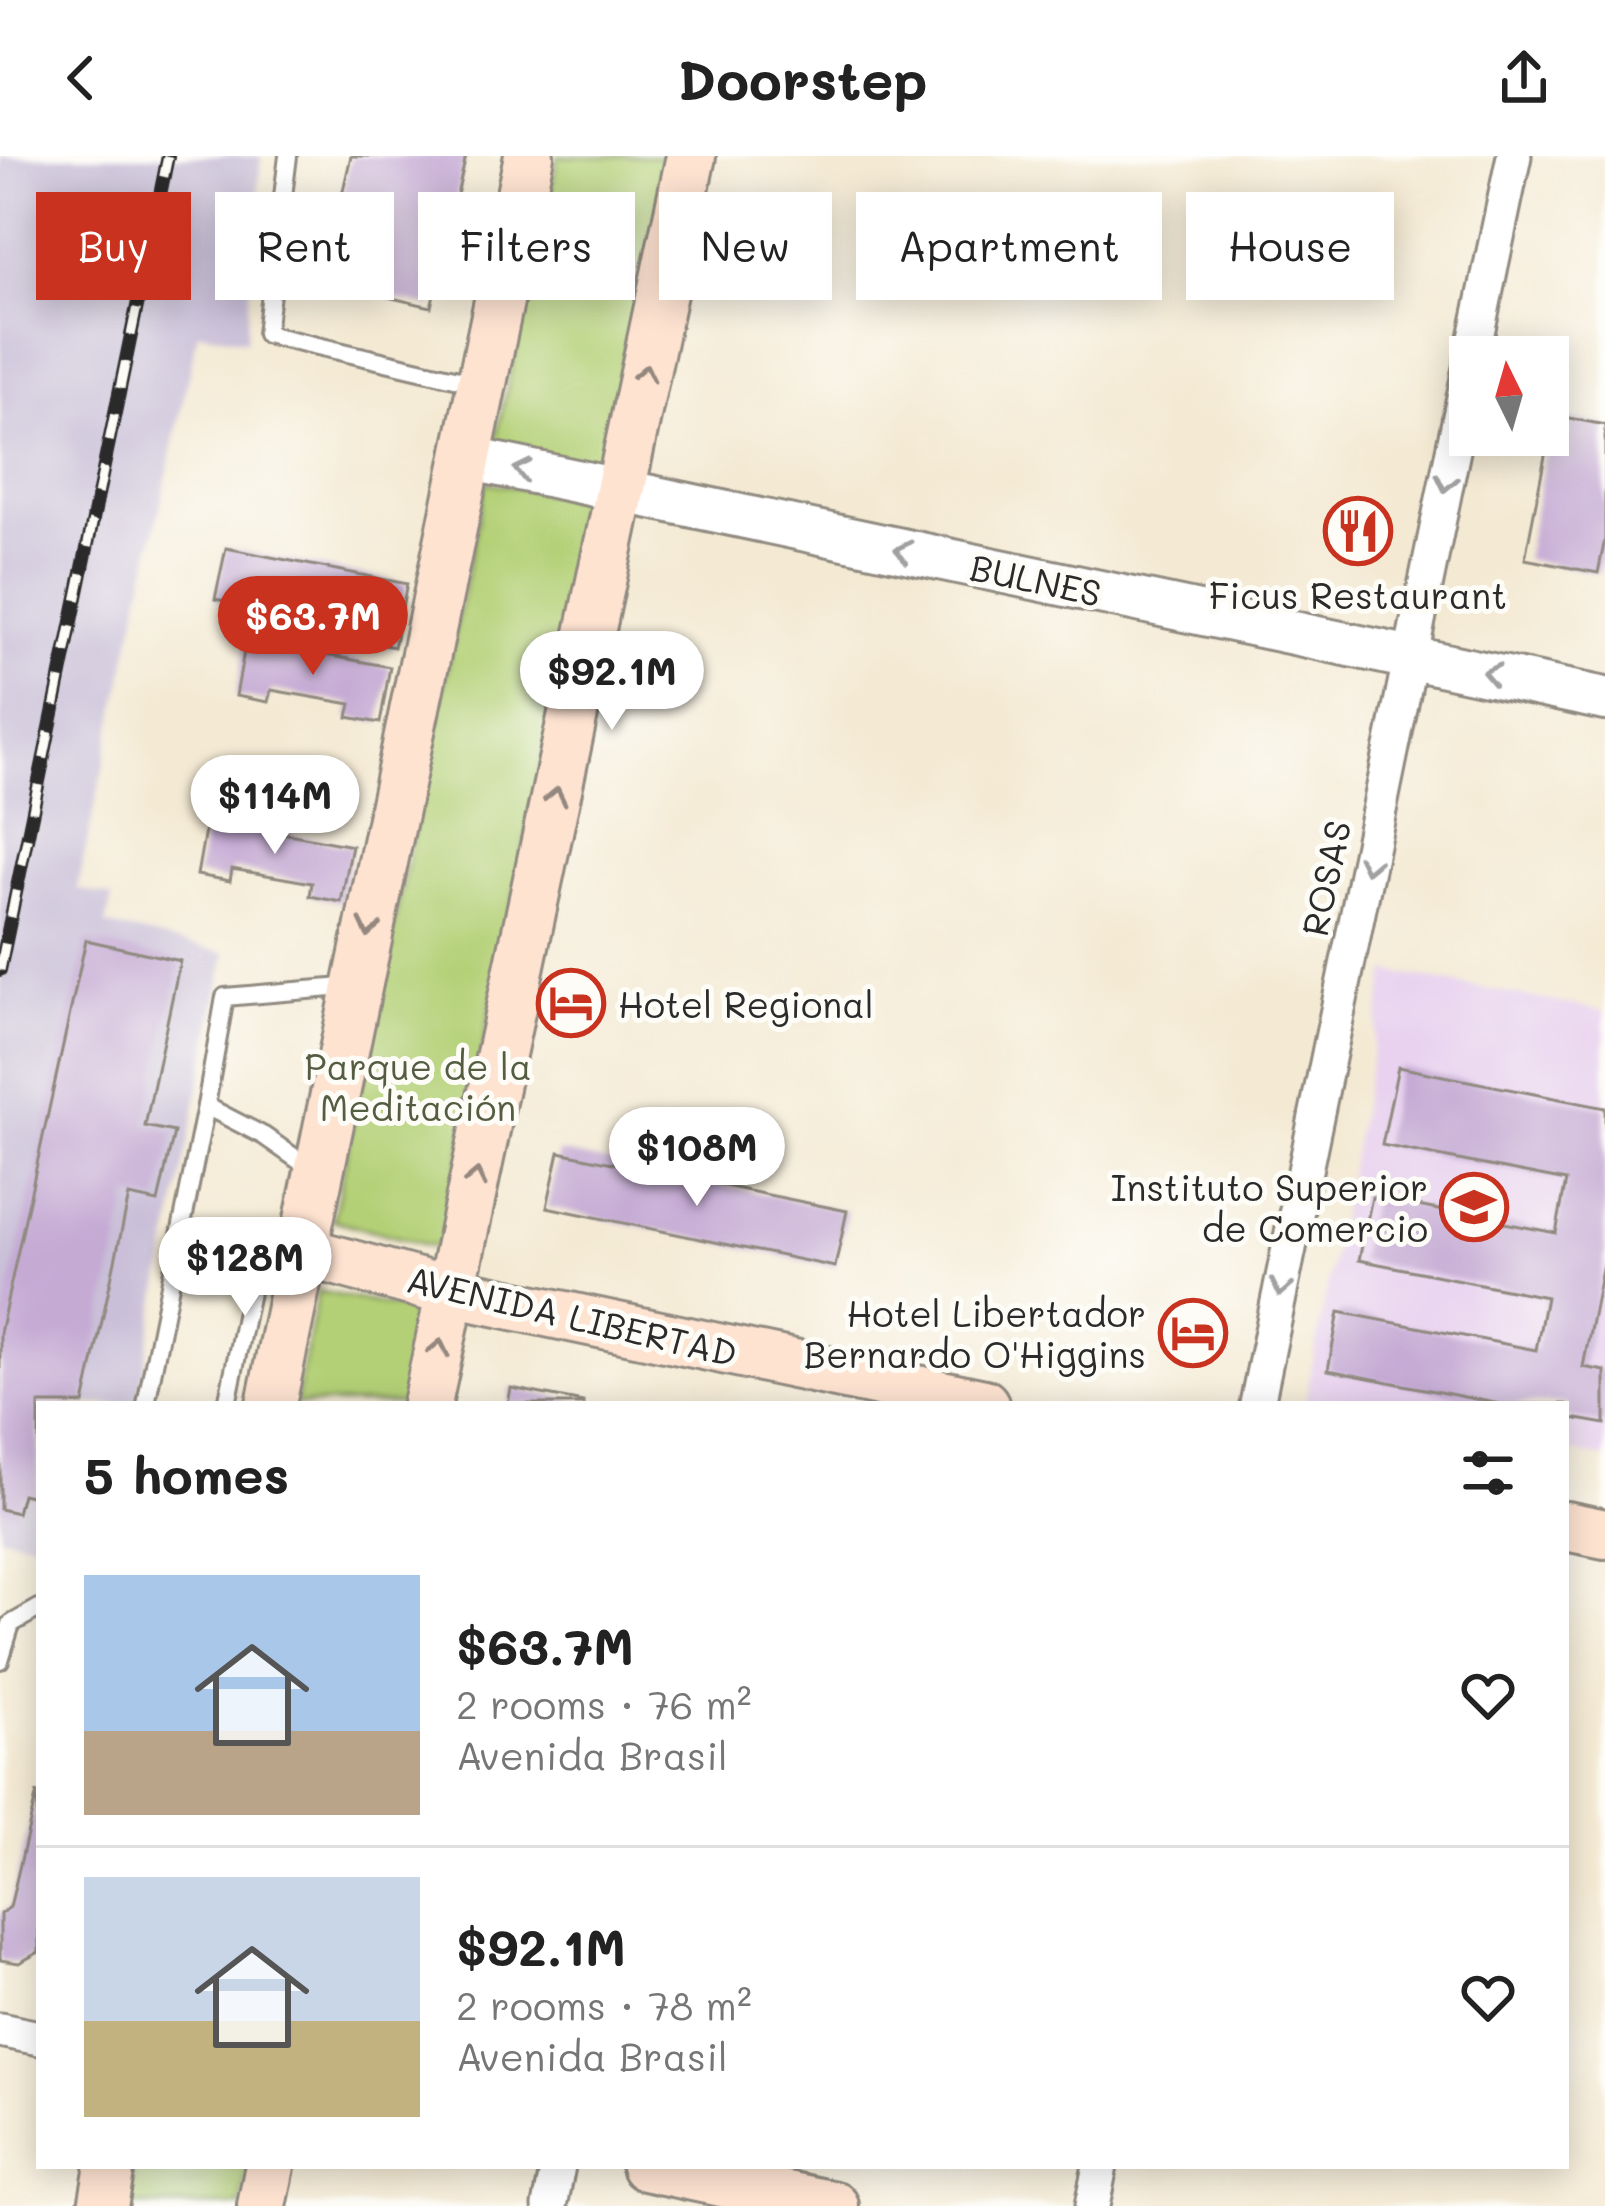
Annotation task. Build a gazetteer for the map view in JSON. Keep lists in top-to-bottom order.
{
  "streets": {
    "main road": ["AVENIDA LIBERTAD"],
    "street": ["BULNES", "ROSAS"]
  },
  "crossings": [
    ["BULNES", "ROSAS"]
  ],
  "one_way": ["BULNES", "ROSAS"],
  "parks": ["Parque de la Meditación"],
  "places": {
    "restaurant": ["Ficus Restaurant"],
    "hotel": ["Hotel Regional", "Hotel Libertador Bernardo O'Higgins"],
    "school or university": ["Instituto Superior de Comercio"]
  },
  "north": "top",
  "page": {
    "header": "Doorstep",
    "chip": [
      "Buy",
      "Rent",
      "Filters",
      "New",
      "Apartment",
      "House"
    ],
    "price": [
      "$63.7M",
      "$92.1M",
      "$114M",
      "$108M",
      "$128M"
    ],
    "heading": "5 homes",
    "list": [
      {
        "name": "$63.7M",
        "note": "2 rooms · 76 m² · Avenida Brasil"
      },
      {
        "name": "$92.1M",
        "note": "2 rooms · 78 m² · Avenida Brasil"
      }
    ]
  }
}
